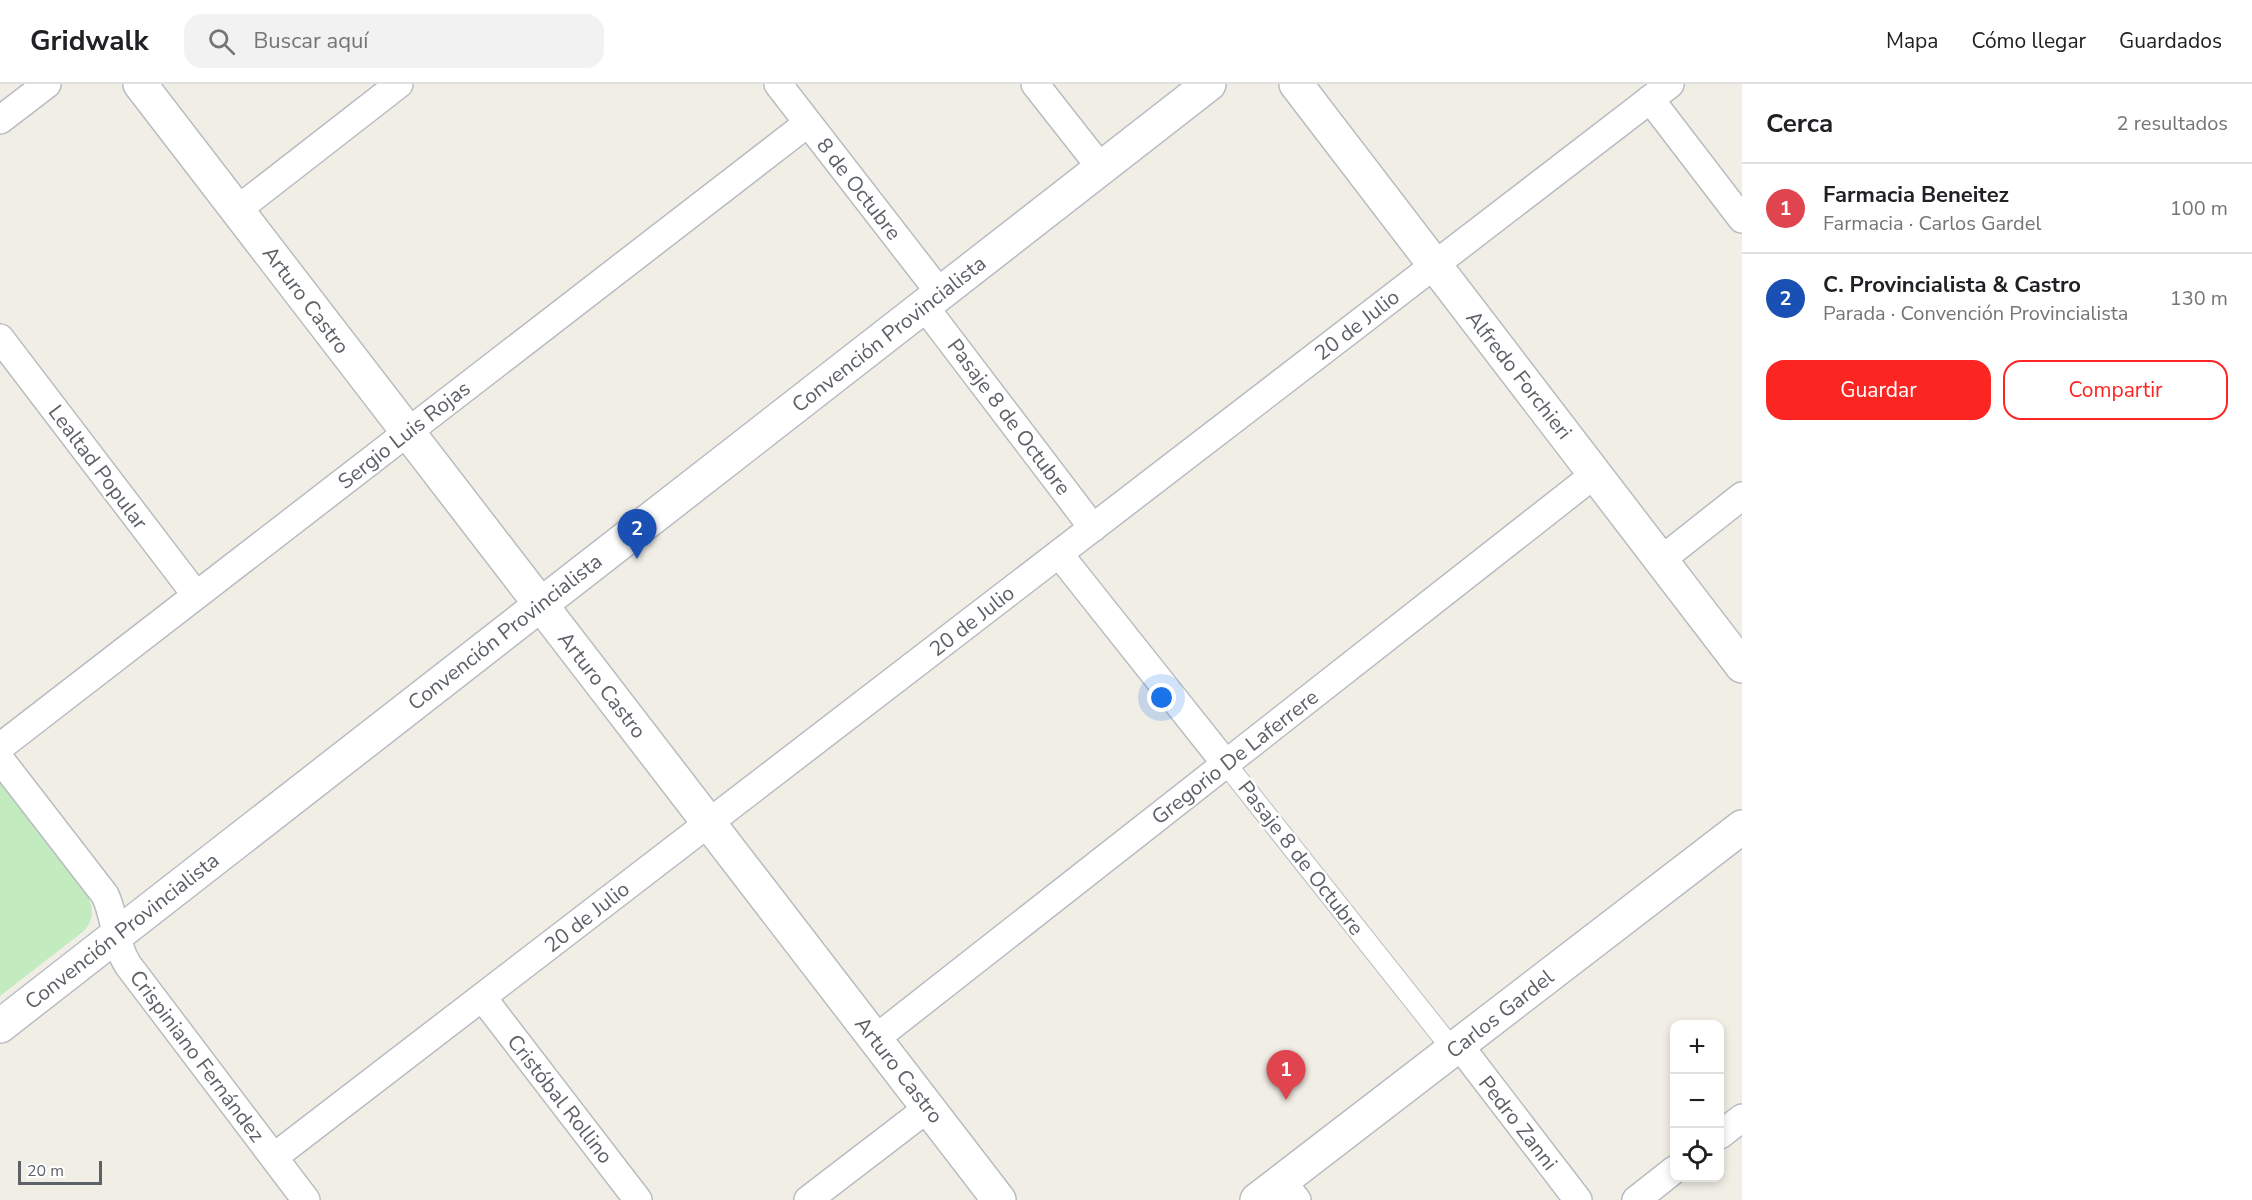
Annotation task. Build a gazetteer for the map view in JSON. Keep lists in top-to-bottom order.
{
  "streets": {
    "street": [
      "8 de Octubre",
      "Arturo Castro",
      "20 de Julio",
      "Convención Provincialista",
      "Alfredo Forchieri",
      "Pasaje 8 de Octubre",
      "Sergio Luis Rojas",
      "Lealtad Popular",
      "Gregorio De Laferrere",
      "Carlos Gardel",
      "Crispiniano Fernández",
      "Cristóbal Rollino",
      "Pedro Zanni"
    ]
  },
  "crossings": [
    ["8 de Octubre", "Convención Provincialista"],
    ["8 de Octubre", "Pasaje 8 de Octubre"],
    ["8 de Octubre", "Sergio Luis Rojas"],
    ["Arturo Castro", "20 de Julio"],
    ["Arturo Castro", "Convención Provincialista"],
    ["Arturo Castro", "Sergio Luis Rojas"],
    ["Arturo Castro", "Gregorio De Laferrere"],
    ["20 de Julio", "Alfredo Forchieri"],
    ["20 de Julio", "Pasaje 8 de Octubre"],
    ["20 de Julio", "Crispiniano Fernández"],
    ["20 de Julio", "Cristóbal Rollino"],
    ["Convención Provincialista", "Pasaje 8 de Octubre"],
    ["Convención Provincialista", "Crispiniano Fernández"],
    ["Alfredo Forchieri", "Gregorio De Laferrere"],
    ["Pasaje 8 de Octubre", "Gregorio De Laferrere"],
    ["Pasaje 8 de Octubre", "Carlos Gardel"],
    ["Pasaje 8 de Octubre", "Pedro Zanni"],
    ["Sergio Luis Rojas", "Lealtad Popular"],
    ["Carlos Gardel", "Pedro Zanni"]
  ],
  "scale_bar": "20 m",
  "page": {
    "header": "Gridwalk",
    "search": "Buscar aquí",
    "nav": ["Mapa", "Cómo llegar", "Guardados"],
    "heading": ["Cerca", "2 resultados"],
    "list": [
      {
        "mark": "1",
        "name": "Farmacia Beneitez",
        "note": "Farmacia · Carlos Gardel",
        "value": "100 m"
      },
      {
        "mark": "2",
        "name": "C. Provincialista & Castro",
        "note": "Parada · Convención Provincialista",
        "value": "130 m"
      }
    ],
    "buttons": ["Guardar", "Compartir"],
    "pins": ["2", "1"],
    "map_buttons": ["+", "−"],
    "scale": "20 m"
  }
}
